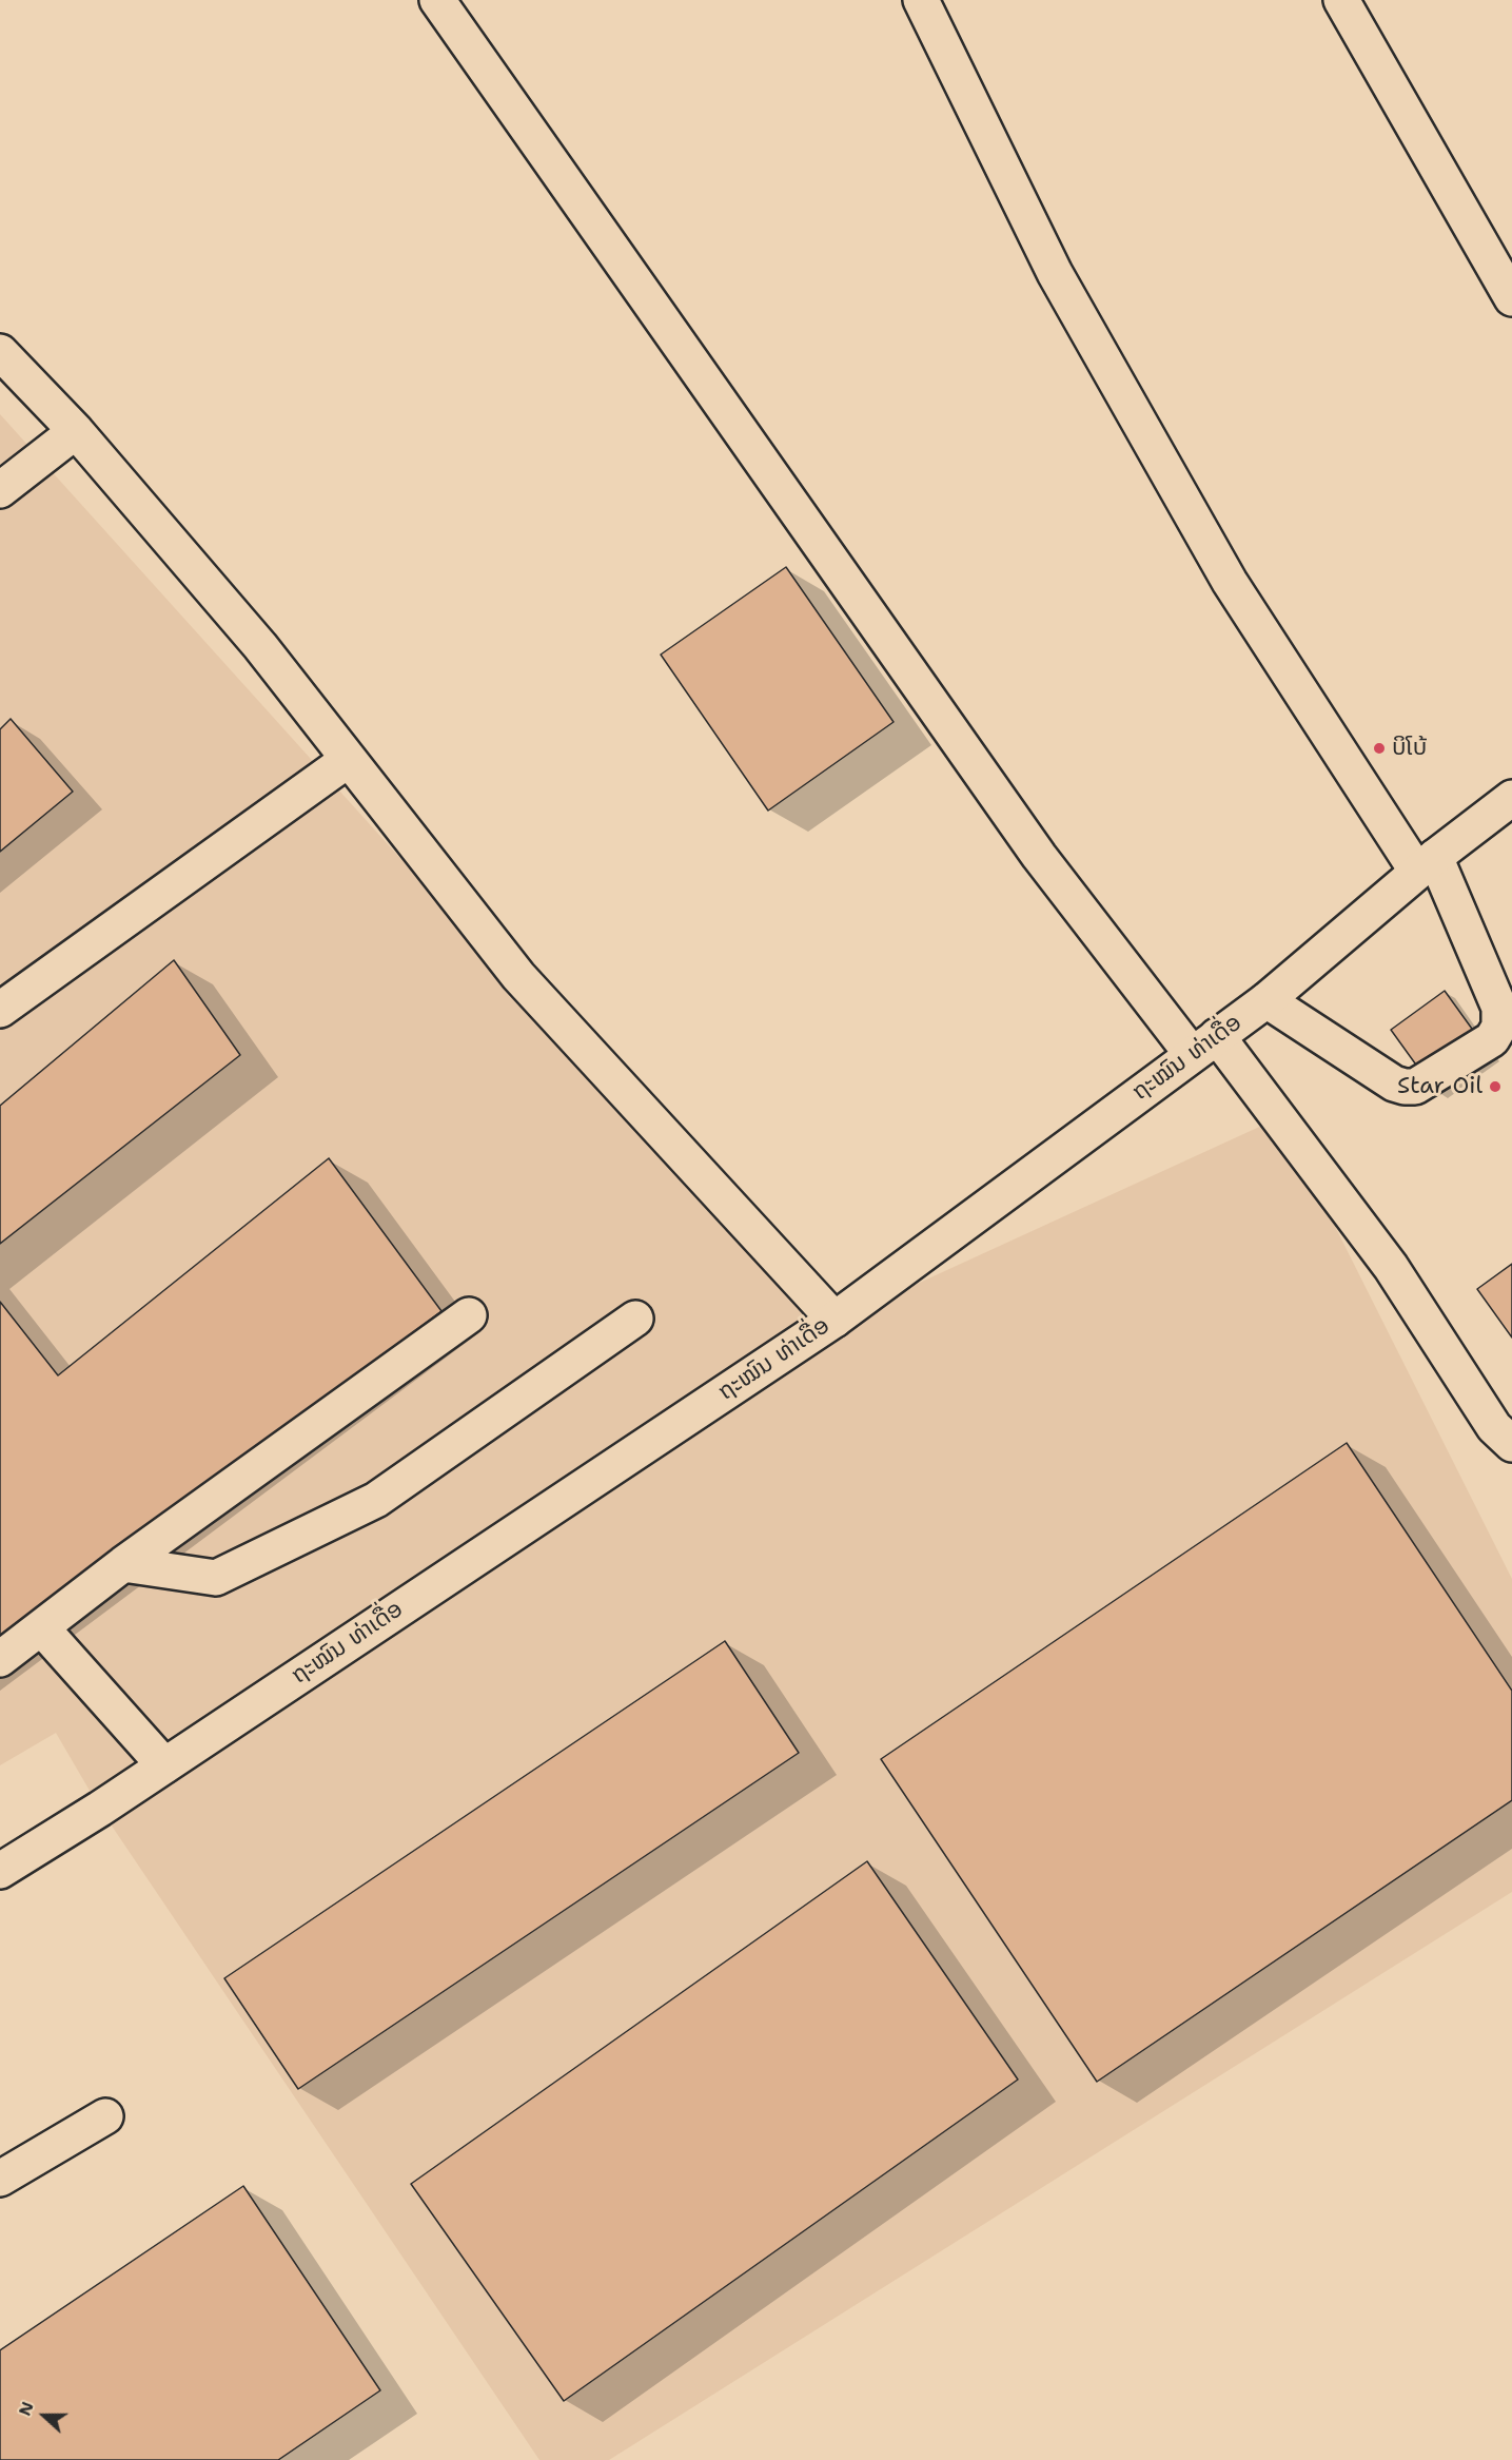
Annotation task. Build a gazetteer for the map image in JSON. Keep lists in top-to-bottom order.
{
  "streets": {
    "street": ["ຖະໝົນ ທ່າເດື່ອ"]
  },
  "places": ["ບິໂບ້", "Star Oil"],
  "north": "left"
}
